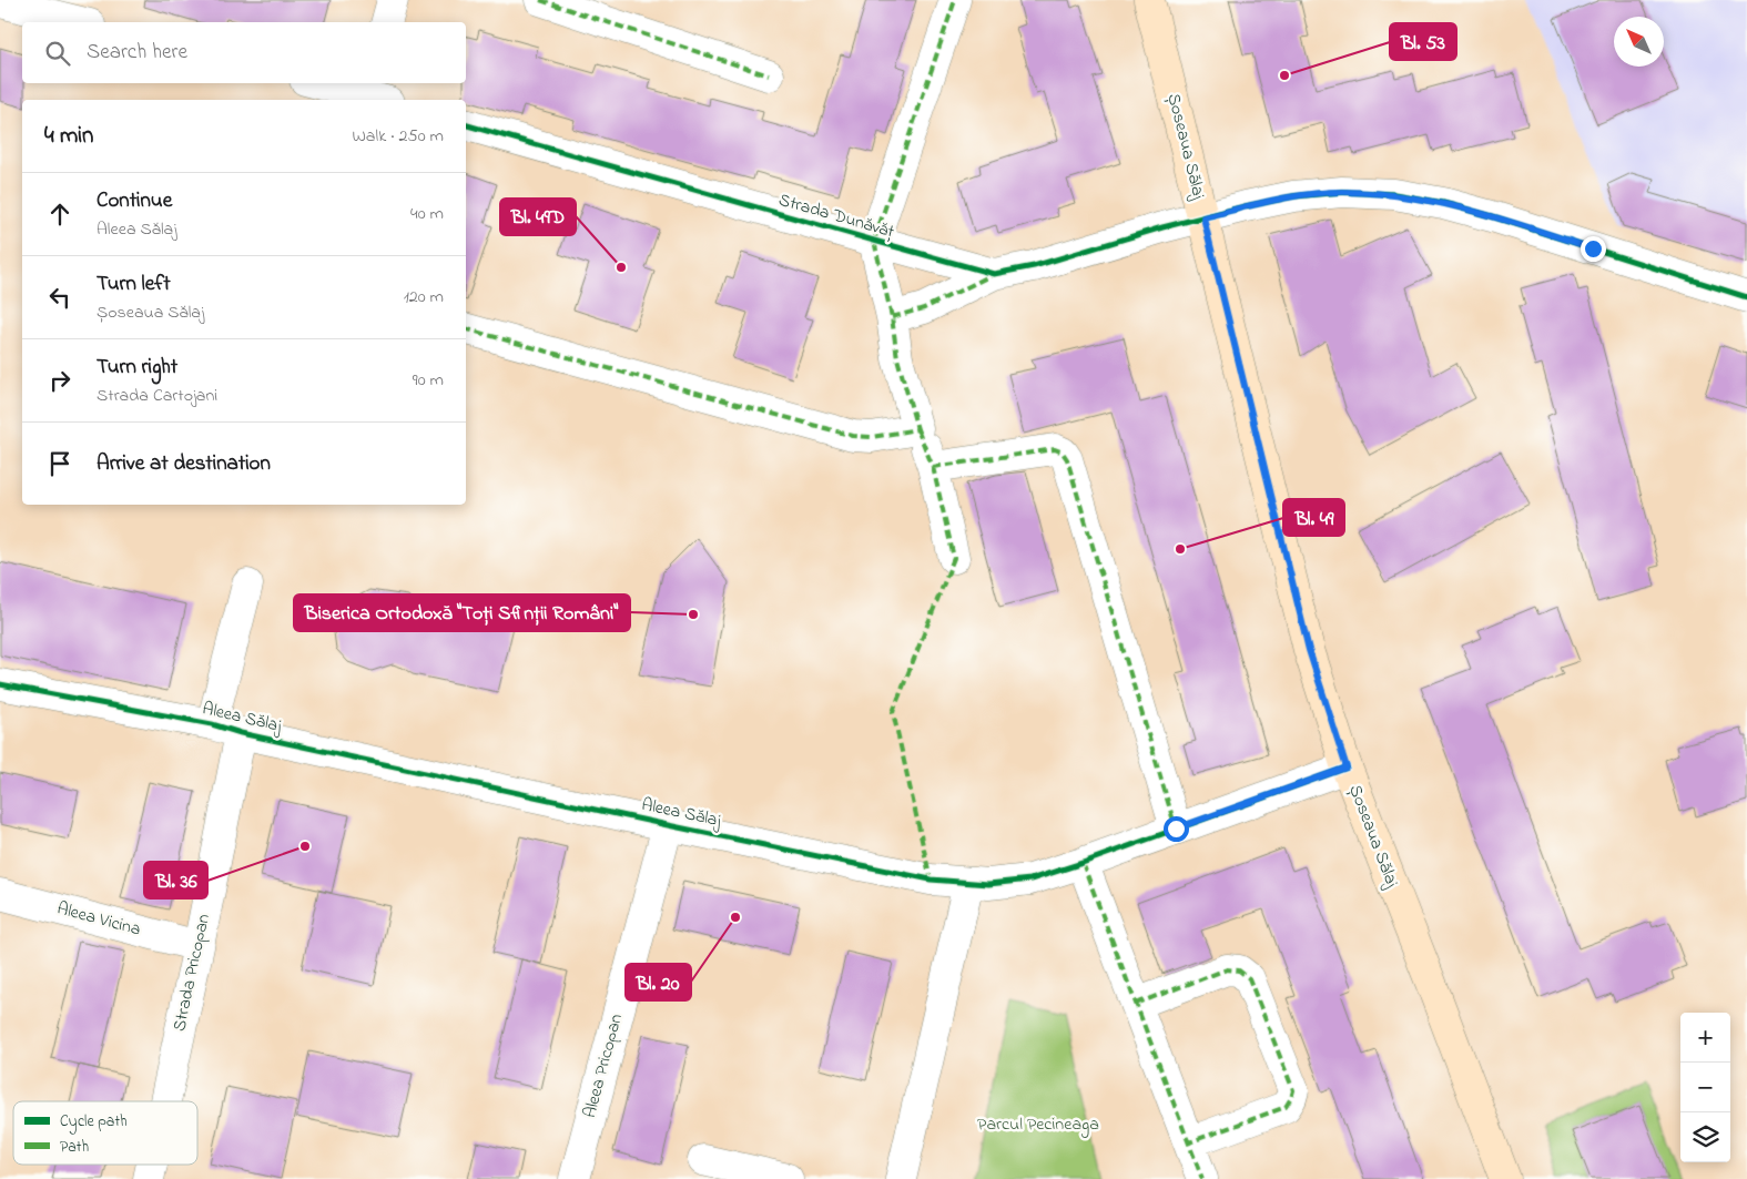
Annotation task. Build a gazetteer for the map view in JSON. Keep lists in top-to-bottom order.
{
  "streets": {
    "street": [
      "Șoseaua Sălaj",
      "Strada Dunăvăț",
      "Aleea Sălaj",
      "Aleea Vicina",
      "Strada Pricopan",
      "Aleea Pricopan"
    ]
  },
  "crossings": [
    ["Șoseaua Sălaj", "Strada Dunăvăț"],
    ["Șoseaua Sălaj", "Aleea Sălaj"],
    ["Aleea Sălaj", "Strada Pricopan"],
    ["Aleea Sălaj", "Aleea Pricopan"],
    ["Aleea Vicina", "Strada Pricopan"]
  ],
  "parks": ["Parcul Pecineaga"],
  "places": [
    "Bl. 53",
    "Bl. 49D",
    "Bl. 49",
    "Biserica Ortodoxă \"Toți Sfinții Români\"",
    "Bl. 36",
    "Bl. 20"
  ],
  "legend": ["Cycle path", "Path"],
  "north": "top left",
  "page": {
    "search": "Search here",
    "heading": ["4 min", "Walk · 250 m"],
    "list": [
      ["Continue", "Aleea Sălaj", "40 m"],
      ["Turn left", "Șoseaua Sălaj", "120 m"],
      ["Turn right", "Strada Cartojani", "90 m"],
      "Arrive at destination"
    ],
    "map_buttons": ["+", "−"]
  }
}
